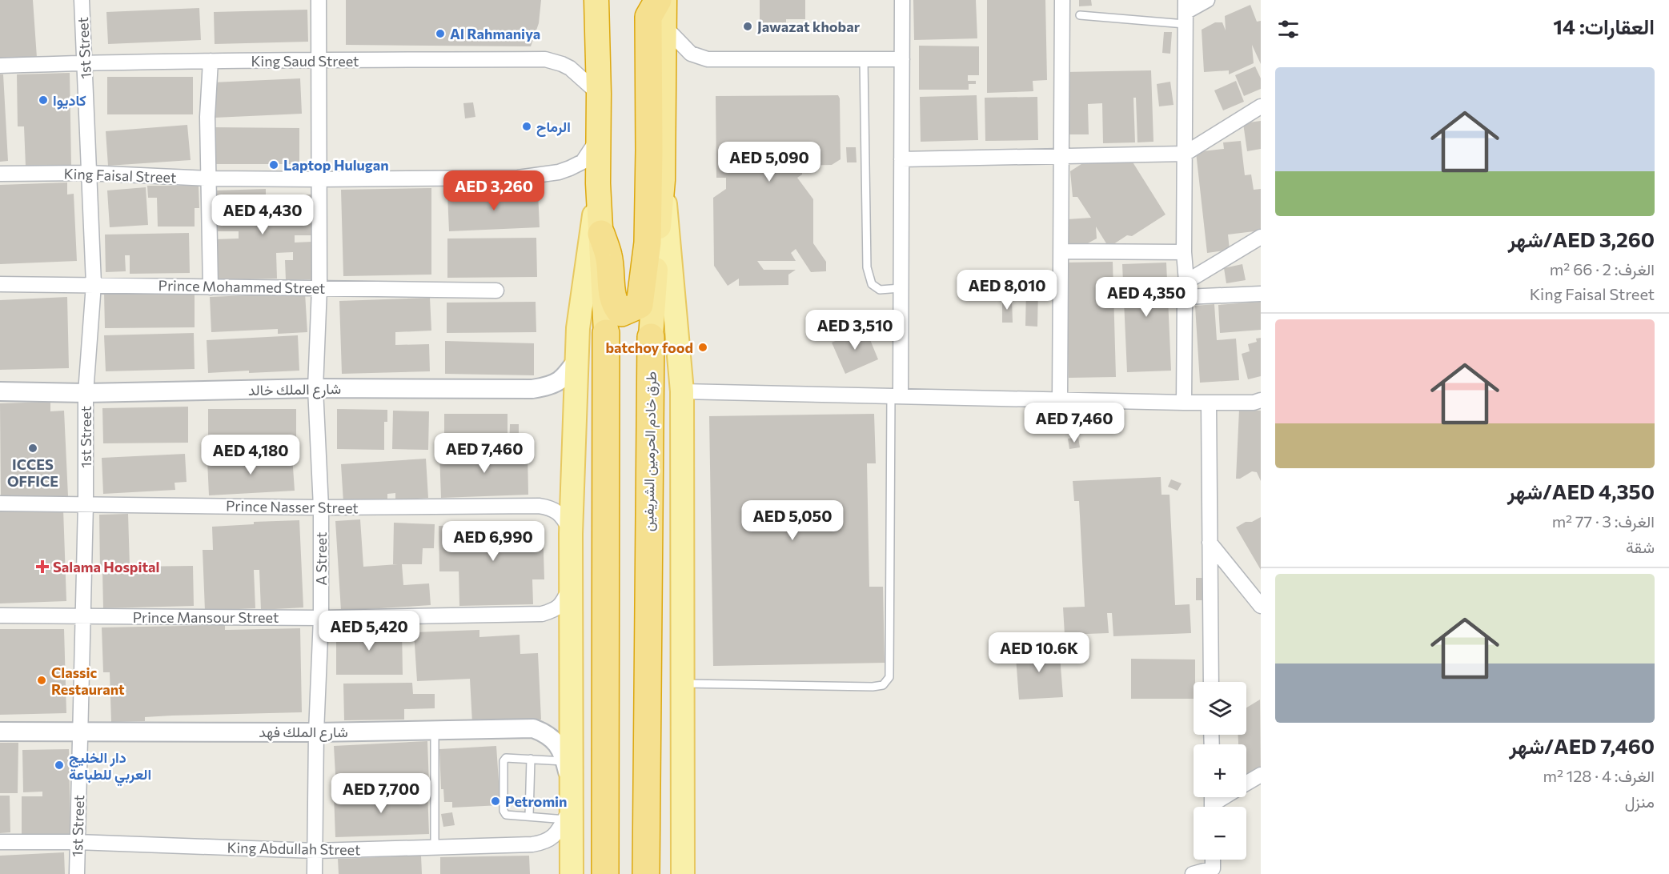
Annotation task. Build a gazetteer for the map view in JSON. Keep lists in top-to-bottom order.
{
  "streets": {
    "highway": ["طرق خادم الحرمين الشريفين"],
    "street": [
      "1st Street",
      "King Saud Street",
      "King Faisal Street",
      "Prince Mohammed Street",
      "شارع الملك خالد",
      "Prince Nasser Street",
      "A Street",
      "Prince Mansour Street",
      "شارع الملك فهد",
      "King Abdullah Street"
    ]
  },
  "crossings": [
    ["1st Street", "King Saud Street"],
    ["1st Street", "King Faisal Street"],
    ["1st Street", "Prince Mohammed Street"],
    ["1st Street", "شارع الملك خالد"],
    ["1st Street", "Prince Nasser Street"],
    ["1st Street", "Prince Mansour Street"],
    ["1st Street", "شارع الملك فهد"],
    ["1st Street", "King Abdullah Street"],
    ["King Saud Street", "A Street"],
    ["King Faisal Street", "A Street"],
    ["Prince Mohammed Street", "A Street"],
    ["شارع الملك خالد", "A Street"],
    ["Prince Nasser Street", "A Street"],
    ["A Street", "Prince Mansour Street"],
    ["A Street", "شارع الملك فهد"],
    ["A Street", "King Abdullah Street"]
  ],
  "places": {
    "other": [
      "Jawazat khobar",
      "Al Rahmaniya",
      "كاديوا",
      "الرماح",
      "Laptop Hulugan",
      "batchoy food",
      "ICCES OFFICE",
      "Classic Restaurant",
      "دار الخليج العربي للطباعة",
      "Petromin"
    ],
    "health": ["Salama Hospital"]
  },
  "page": {
    "heading": "العقارات: 14",
    "list": [
      {
        "name": "AED 3,260/شهر",
        "note": "الغرف: 2 · 66 m² · King Faisal Street"
      },
      {
        "name": "AED 4,350/شهر",
        "note": "الغرف: 3 · 77 m² · شقة"
      },
      {
        "name": "AED 7,460/شهر",
        "note": "الغرف: 4 · 128 m² · منزل"
      }
    ],
    "price": [
      "AED 5,090",
      "AED 3,260",
      "AED 4,430",
      "AED 8,010",
      "AED 4,350",
      "AED 3,510",
      "AED 7,460",
      "AED 7,460",
      "AED 4,180",
      "AED 5,050",
      "AED 6,990",
      "AED 5,420",
      "AED 10.6K",
      "AED 7,700"
    ],
    "map_buttons": ["+", "−"]
  }
}
